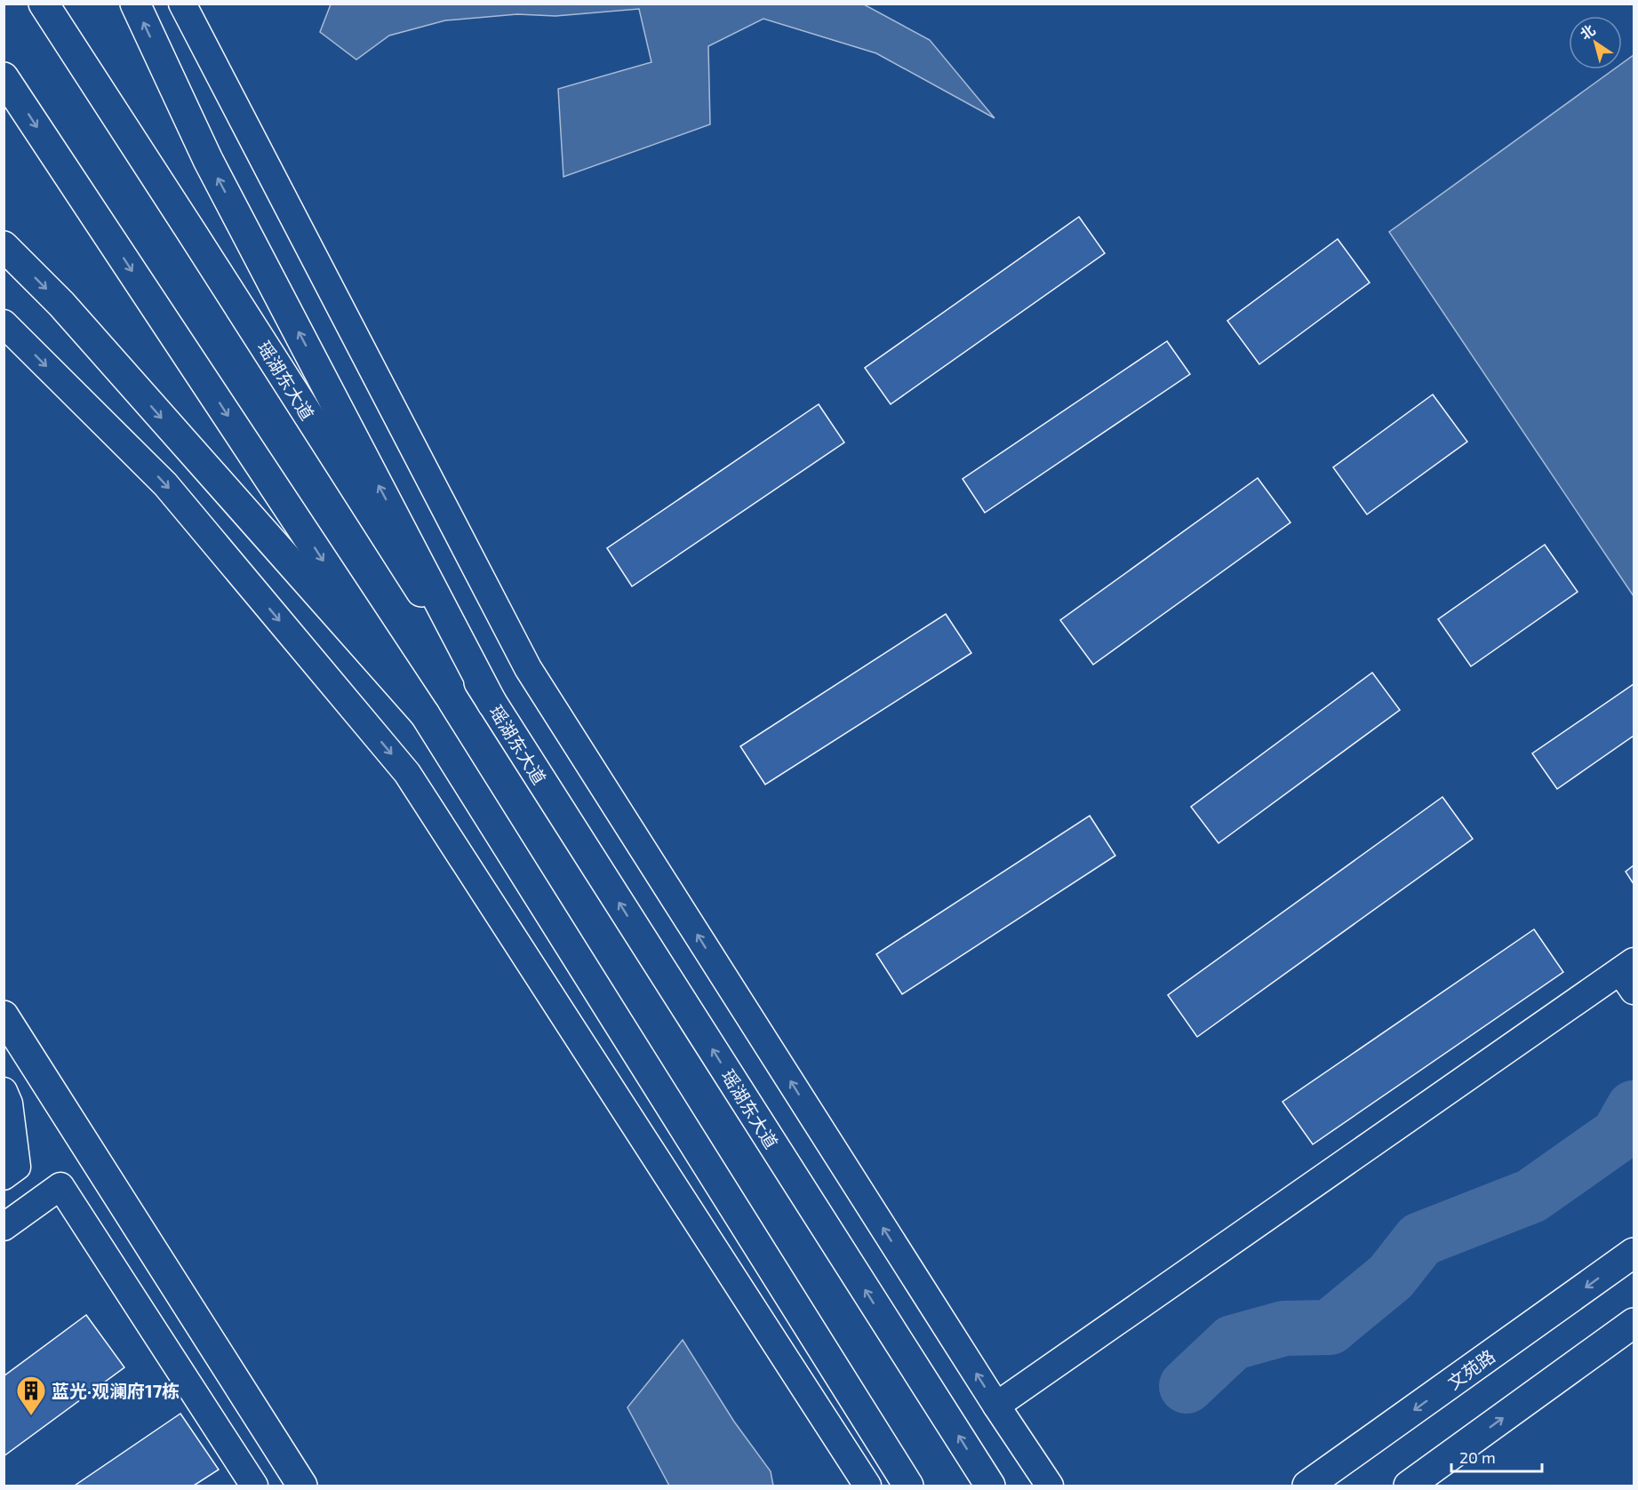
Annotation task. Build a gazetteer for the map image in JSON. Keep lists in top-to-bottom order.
{
  "streets": {
    "main road": ["瑶湖东大道", "文苑路"]
  },
  "places": {
    "building": ["蓝光·观澜府17栋"]
  },
  "scale_bar": "20 m",
  "north": "top left"
}
